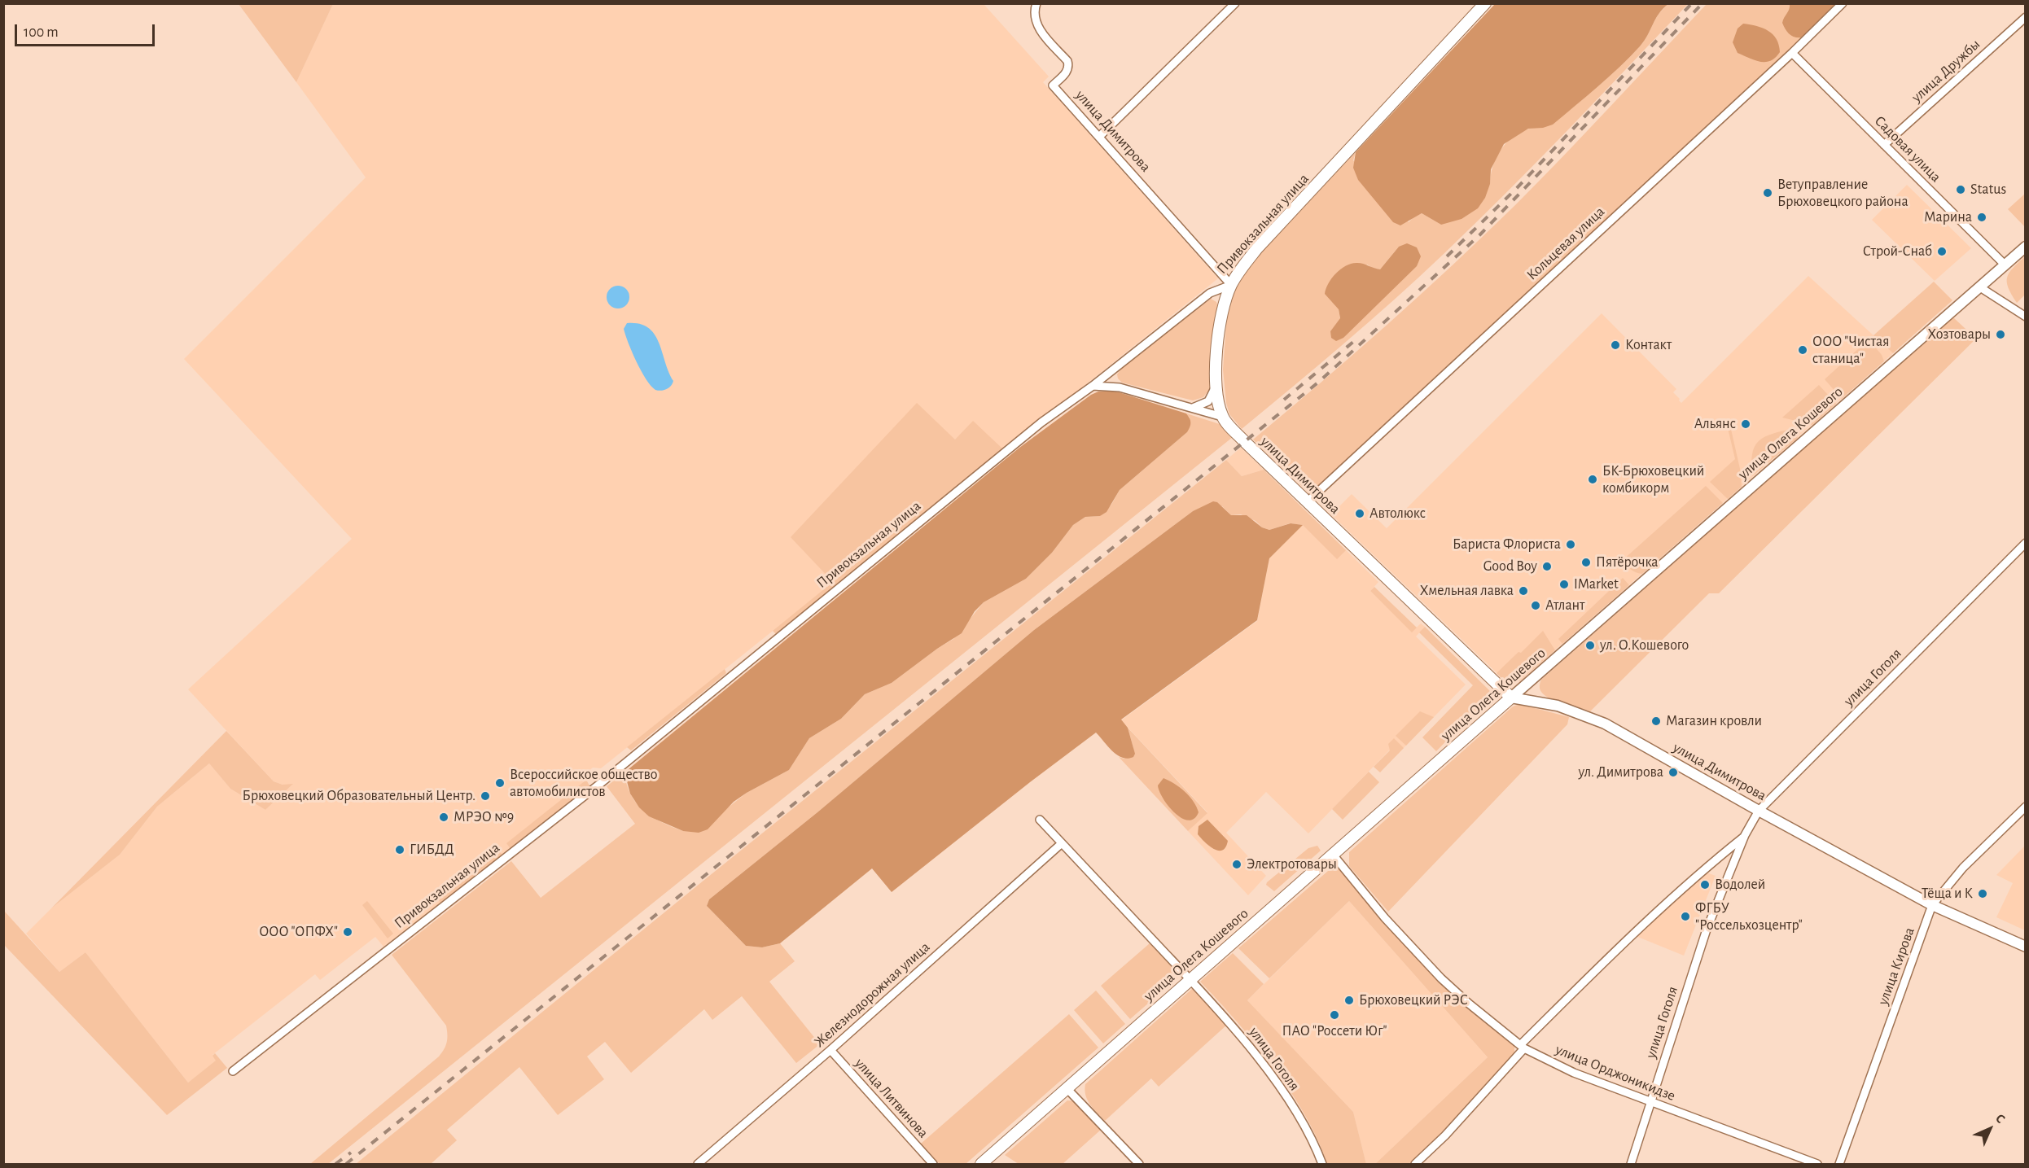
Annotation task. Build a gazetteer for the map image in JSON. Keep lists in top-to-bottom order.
{
  "streets": {
    "main road": ["улица Димитрова", "Привокзальная улица", "улица Олега Кошевого"],
    "street": [
      "улица Дружбы",
      "Садовая улица",
      "Кольцевая улица",
      "улица Гоголя",
      "улица Кирова",
      "Железнодорожная улица",
      "улица Орджоникидзе",
      "улица Литвинова"
    ]
  },
  "crossings": [
    ["улица Дружбы", "Садовая улица"],
    ["улица Димитрова", "Привокзальная улица"],
    ["улица Димитрова", "Кольцевая улица"],
    ["улица Димитрова", "улица Олега Кошевого"],
    ["улица Димитрова", "улица Гоголя"],
    ["улица Димитрова", "улица Кирова"],
    ["Садовая улица", "Кольцевая улица"],
    ["Садовая улица", "улица Олега Кошевого"],
    ["улица Олега Кошевого", "улица Гоголя"],
    ["улица Олега Кошевого", "улица Орджоникидзе"],
    ["улица Гоголя", "улица Орджоникидзе"],
    ["Железнодорожная улица", "улица Литвинова"]
  ],
  "places": [
    "Status",
    "Ветуправление Брюховецкого района",
    "Марина",
    "Строй-Снаб",
    "Хозтовары",
    "Контакт",
    "ООО \"Чистая станица\"",
    "Альянс",
    "БК-Брюховецкий комбикорм",
    "Автолюкс",
    "Бариста Флориста",
    "Пятёрочка",
    "Good Boy",
    "IMarket",
    "Хмельная лавка",
    "Атлант",
    "ул. О.Кошевого",
    "Магазин кровли",
    "ул. Димитрова",
    "Всероссийское общество автомобилистов",
    "Брюховецкий Образовательный Центр.",
    "МРЭО №9",
    "ГИБДД",
    "Электротовары",
    "Водолей",
    "Тёща и К",
    "ФГБУ \"Россельхозцентр\"",
    "ООО \"ОПФХ\"",
    "Брюховецкий РЭС",
    "ПАО \"Россети Юг\""
  ],
  "scale_bar": "100 m",
  "north": "top right"
}
